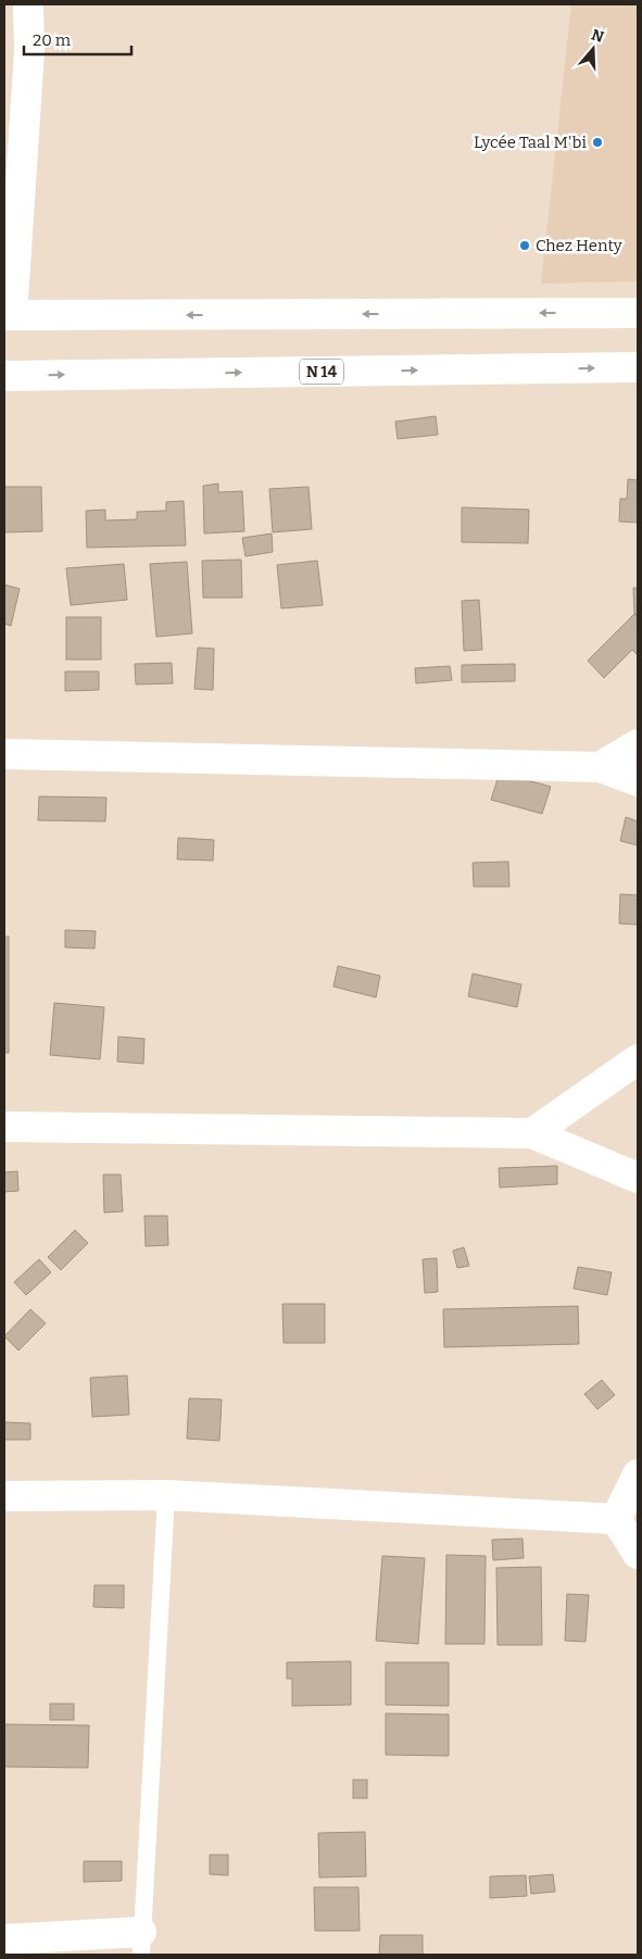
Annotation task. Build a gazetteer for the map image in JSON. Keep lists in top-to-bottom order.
{
  "streets": {
    "street": ["N 14"]
  },
  "places": ["Lycée Taal M'bi", "Chez Henty"],
  "scale_bar": "20 m",
  "north": "top"
}
